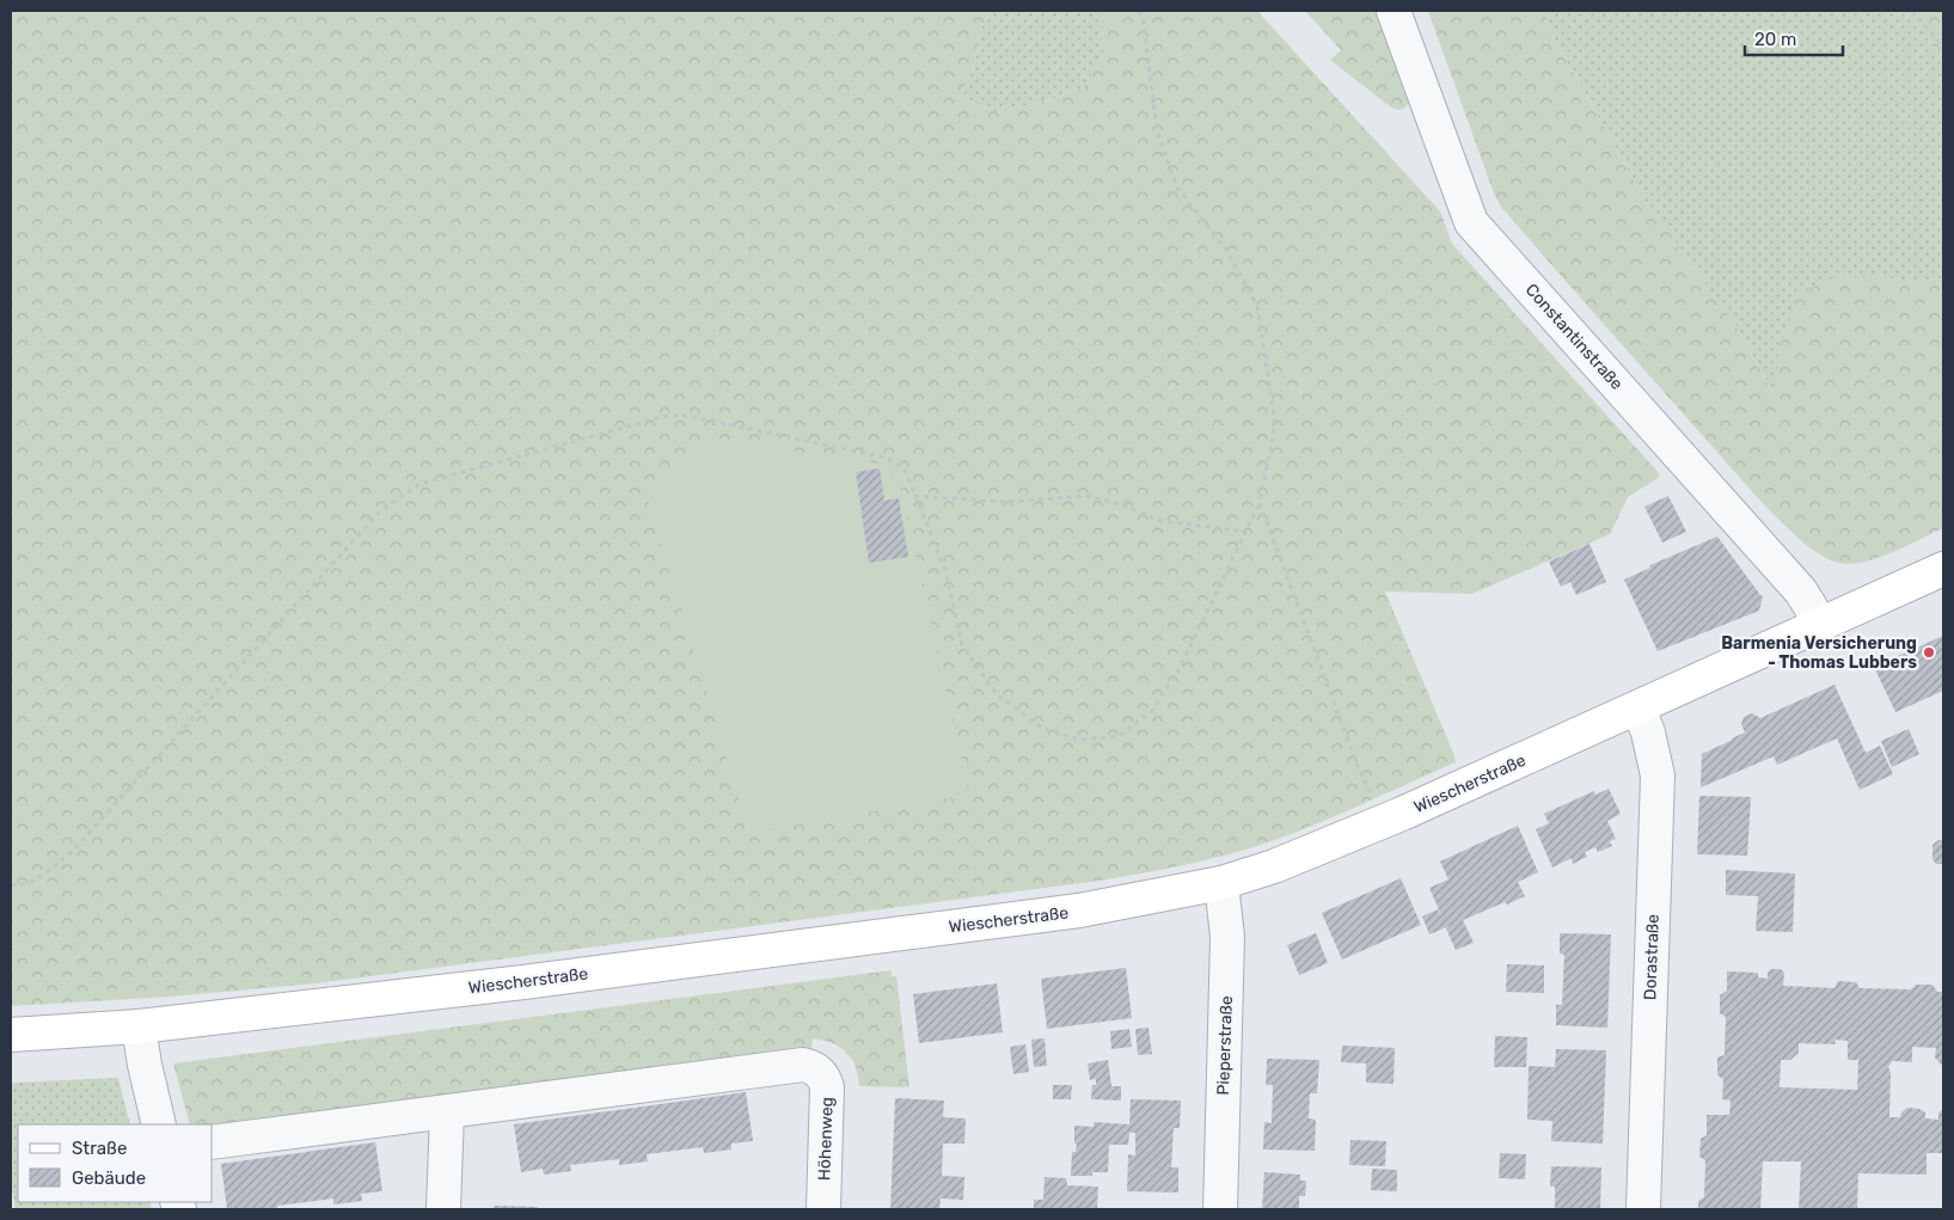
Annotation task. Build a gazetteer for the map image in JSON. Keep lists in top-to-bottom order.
{
  "streets": {
    "main road": ["Wiescherstraße"],
    "street": [
      "Constantinstraße",
      "Dorastraße",
      "Pieperstraße",
      "Höhenweg"
    ]
  },
  "crossings": [
    ["Constantinstraße", "Wiescherstraße"],
    ["Wiescherstraße", "Dorastraße"],
    ["Wiescherstraße", "Pieperstraße"]
  ],
  "places": ["Barmenia Versicherung - Thomas Lubbers"],
  "legend": ["Straße", "Gebäude"],
  "scale_bar": "20 m"
}
